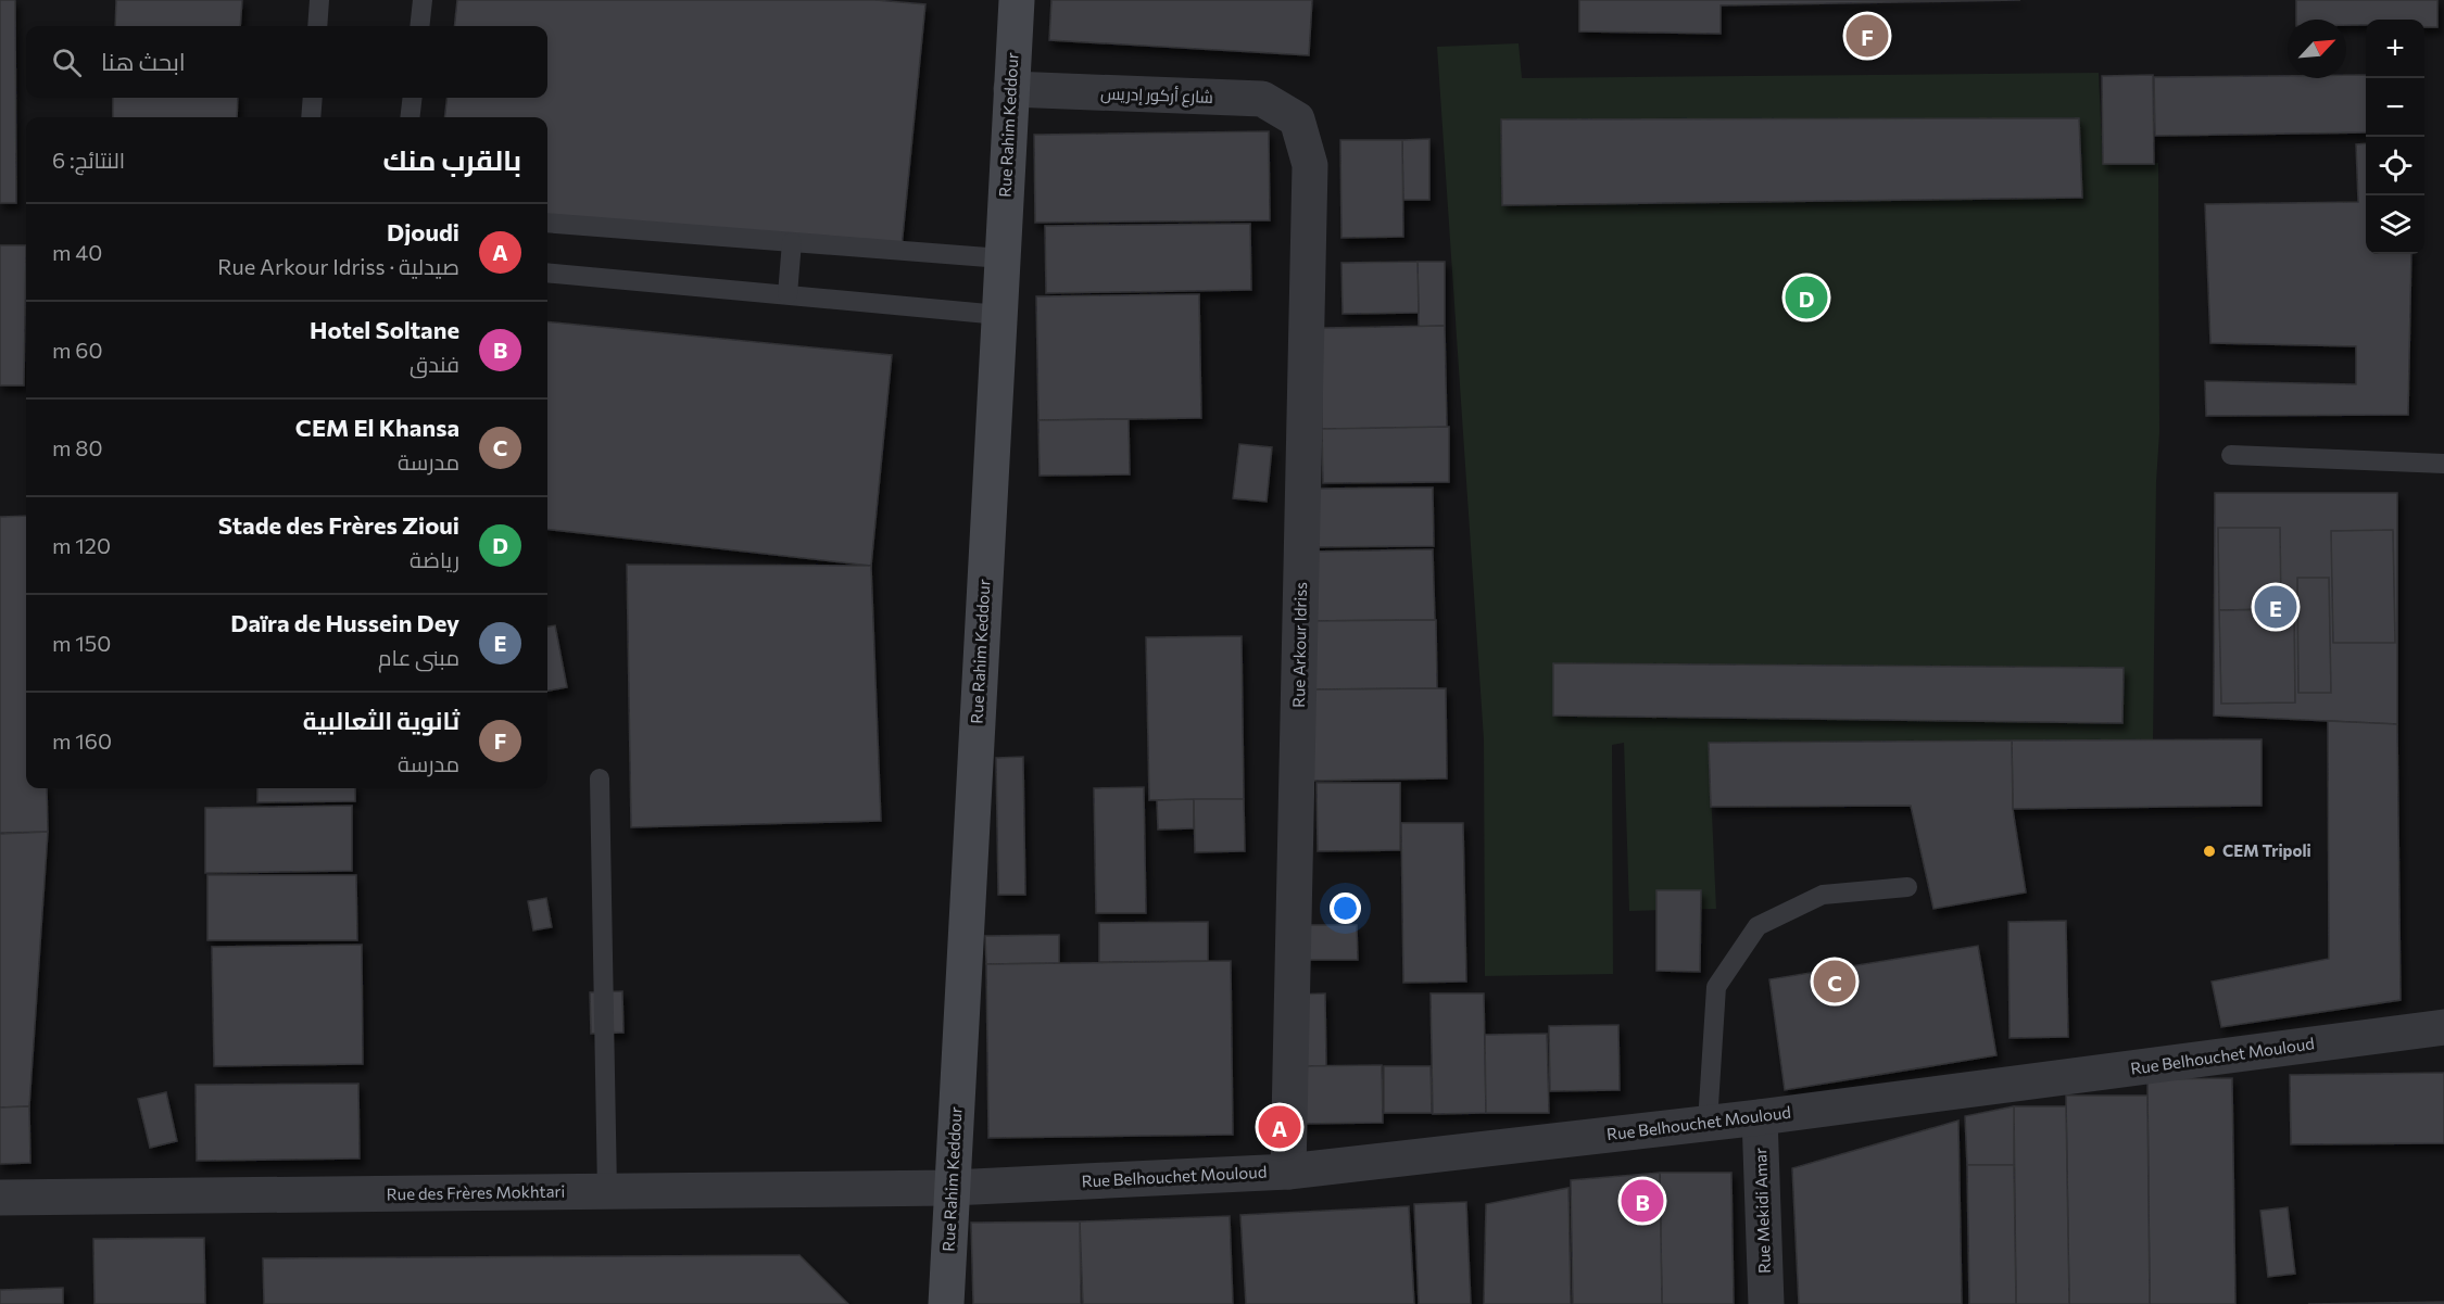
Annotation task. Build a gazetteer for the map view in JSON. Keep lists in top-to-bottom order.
{
  "streets": {
    "main road": ["Rue Rahim Keddour"],
    "street": [
      "شارع أركور إدريس",
      "Rue Arkour Idriss",
      "Rue Belhouchet Mouloud",
      "Rue des Frères Mokhtari",
      "Rue Mekidi Amar"
    ]
  },
  "crossings": [
    ["شارع أركور إدريس", "Rue Rahim Keddour"],
    ["شارع أركور إدريس", "Rue Arkour Idriss"],
    ["Rue Rahim Keddour", "Rue Belhouchet Mouloud"],
    ["Rue Rahim Keddour", "Rue des Frères Mokhtari"],
    ["Rue Arkour Idriss", "Rue Belhouchet Mouloud"],
    ["Rue Belhouchet Mouloud", "Rue des Frères Mokhtari"],
    ["Rue Belhouchet Mouloud", "Rue Mekidi Amar"]
  ],
  "places": ["CEM Tripoli"],
  "north": "top right",
  "page": {
    "pins": [
      "F",
      "D",
      "E",
      "C",
      "A",
      "B"
    ],
    "map_buttons": ["+", "−"],
    "search": "ابحث هنا",
    "heading": ["بالقرب منك", "النتائج: 6"],
    "list": [
      {
        "mark": "A",
        "name": "Djoudi",
        "note": "صيدلية · Rue Arkour Idriss",
        "value": "40 m"
      },
      {
        "mark": "B",
        "name": "Hotel Soltane",
        "note": "فندق",
        "value": "60 m"
      },
      {
        "mark": "C",
        "name": "CEM El Khansa",
        "note": "مدرسة",
        "value": "80 m"
      },
      {
        "mark": "D",
        "name": "Stade des Frères Zioui",
        "note": "رياضة",
        "value": "120 m"
      },
      {
        "mark": "E",
        "name": "Daïra de Hussein Dey",
        "note": "مبنى عام",
        "value": "150 m"
      },
      {
        "mark": "F",
        "name": "ثانوية الثعالبية",
        "note": "مدرسة",
        "value": "160 m"
      }
    ]
  }
}
